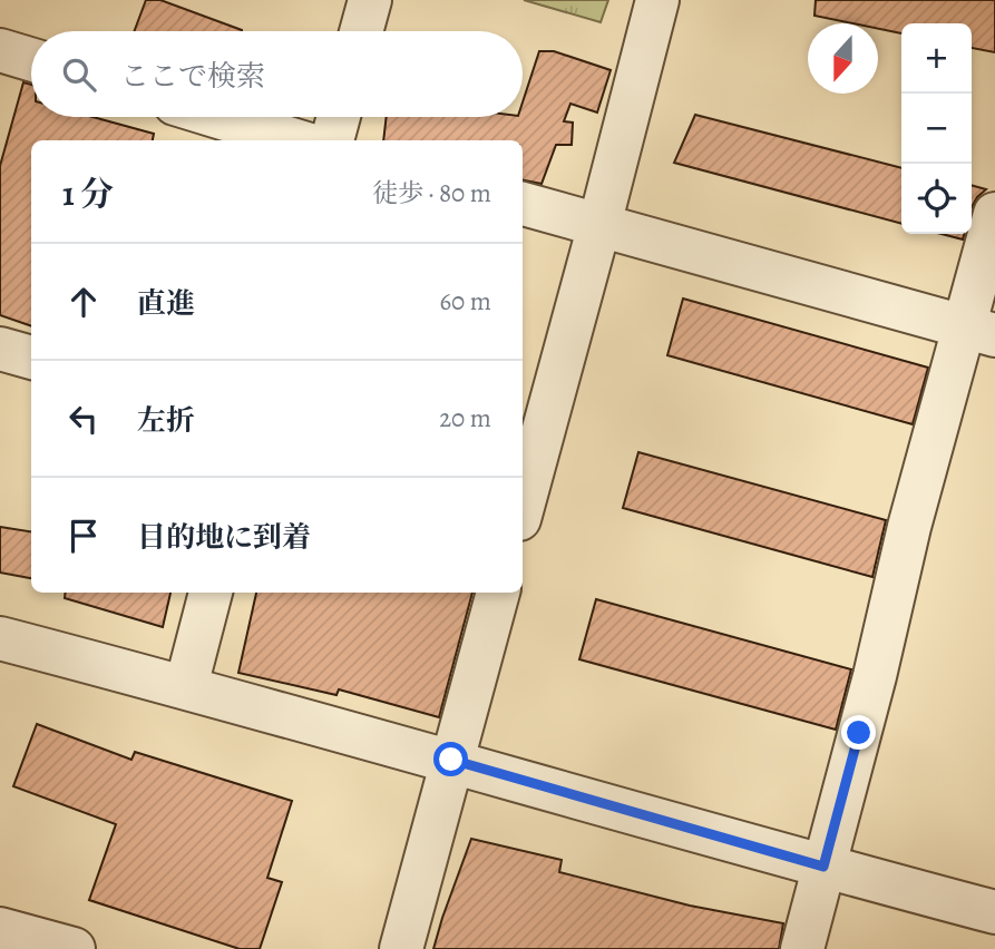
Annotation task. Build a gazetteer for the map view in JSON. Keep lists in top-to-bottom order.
{
  "north": "bottom",
  "page": {
    "map_buttons": ["+", "−"],
    "search": "ここで検索",
    "heading": ["1 分", "徒歩 · 80 m"],
    "list": [
      ["直進", "60 m"],
      ["左折", "20 m"],
      "目的地に到着"
    ]
  }
}
